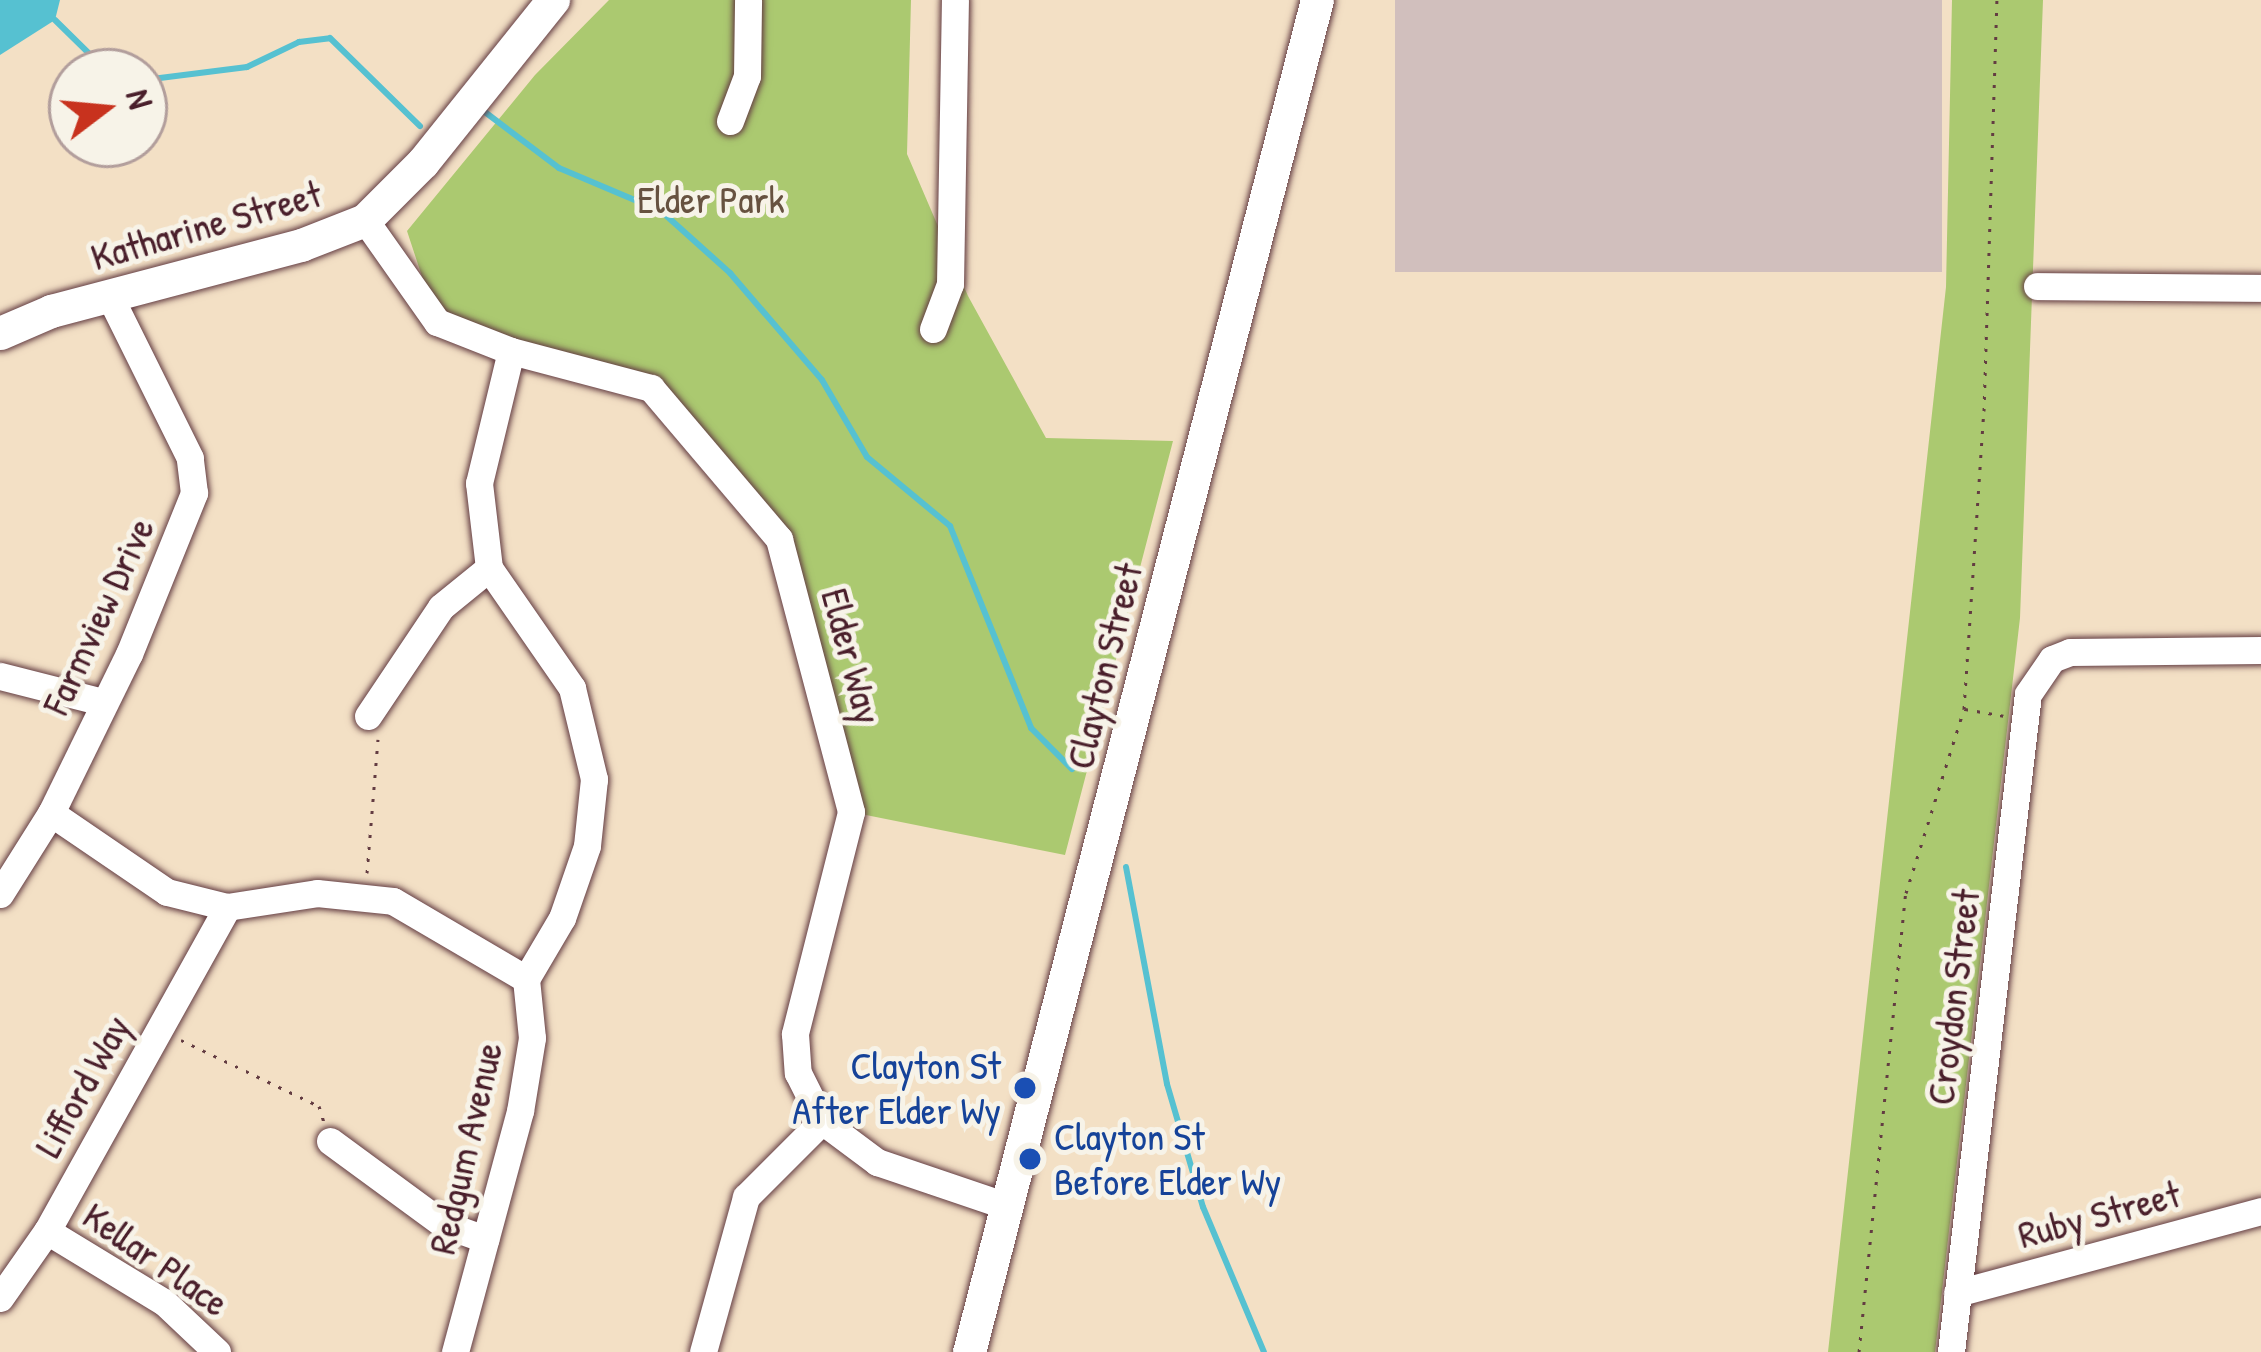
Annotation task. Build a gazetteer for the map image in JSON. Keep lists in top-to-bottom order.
{
  "streets": {
    "main road": ["Katharine Street", "Clayton Street"],
    "street": [
      "Farmview Drive",
      "Elder Way",
      "Croydon Street",
      "Lifford Way",
      "Redgum Avenue",
      "Ruby Street",
      "Kellar Place"
    ]
  },
  "crossings": [
    ["Katharine Street", "Farmview Drive"],
    ["Katharine Street", "Elder Way"],
    ["Croydon Street", "Ruby Street"],
    ["Lifford Way", "Kellar Place"]
  ],
  "parks": ["Elder Park"],
  "places": ["Clayton St After Elder Wy", "Clayton St Before Elder Wy"],
  "north": "right"
}
